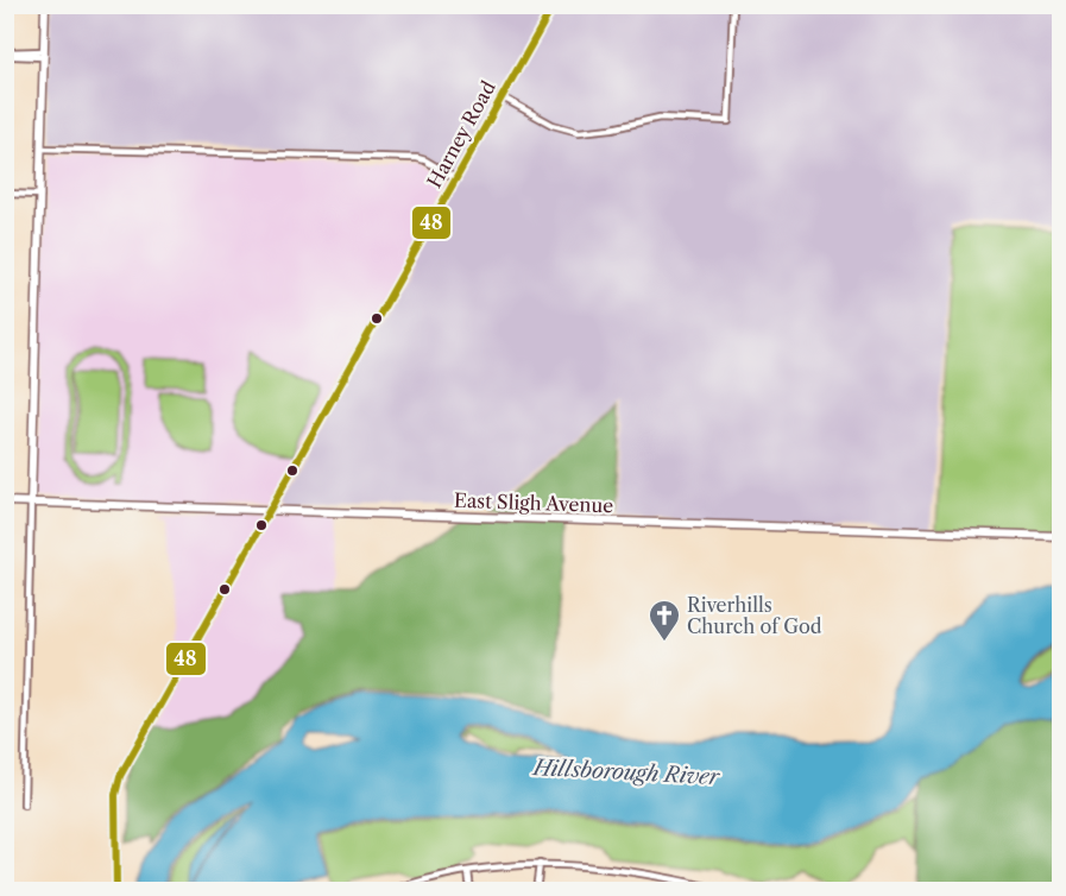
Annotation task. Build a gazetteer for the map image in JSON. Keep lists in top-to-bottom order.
{
  "streets": {
    "street": ["Harney Road", "East Sligh Avenue"]
  },
  "crossings": [
    ["Harney Road", "East Sligh Avenue"]
  ],
  "water": ["Hillsborough River"],
  "places": {
    "church": ["Riverhills Church of God"]
  },
  "lines": ["transit line 48"]
}
